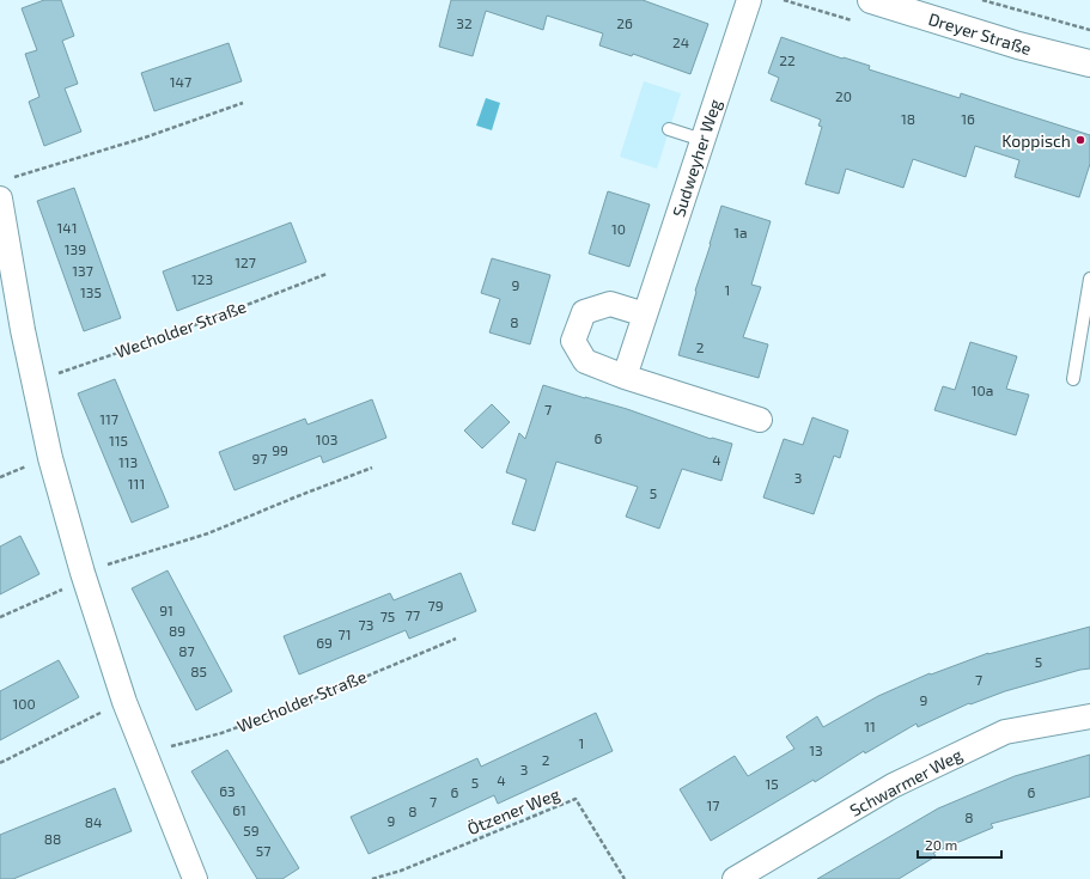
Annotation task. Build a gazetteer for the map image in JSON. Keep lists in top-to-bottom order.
{
  "streets": {
    "street": ["Dreyer Straße", "Sudweyher Weg", "Schwarmer Weg"],
    "path": ["Wecholder Straße", "Ötzener Weg"]
  },
  "places": ["Koppisch"],
  "house_numbers": [
    "32",
    "26",
    "24",
    "22",
    "147",
    "20",
    "18",
    "16",
    "141",
    "10",
    "1a",
    "139",
    "127",
    "137",
    "123",
    "9",
    "1",
    "135",
    "8",
    "2",
    "10a",
    "7",
    "117",
    "6",
    "103",
    "115",
    "99",
    "97",
    "4",
    "113",
    "3",
    "111",
    "5",
    "79",
    "91",
    "77",
    "75",
    "73",
    "89",
    "71",
    "69",
    "87",
    "5",
    "85",
    "7",
    "9",
    "100",
    "11",
    "1",
    "13",
    "2",
    "3",
    "4",
    "5",
    "15",
    "63",
    "6",
    "6",
    "7",
    "17",
    "61",
    "8",
    "8",
    "9",
    "84",
    "59",
    "88",
    "57"
  ],
  "scale_bar": "20 m"
}
